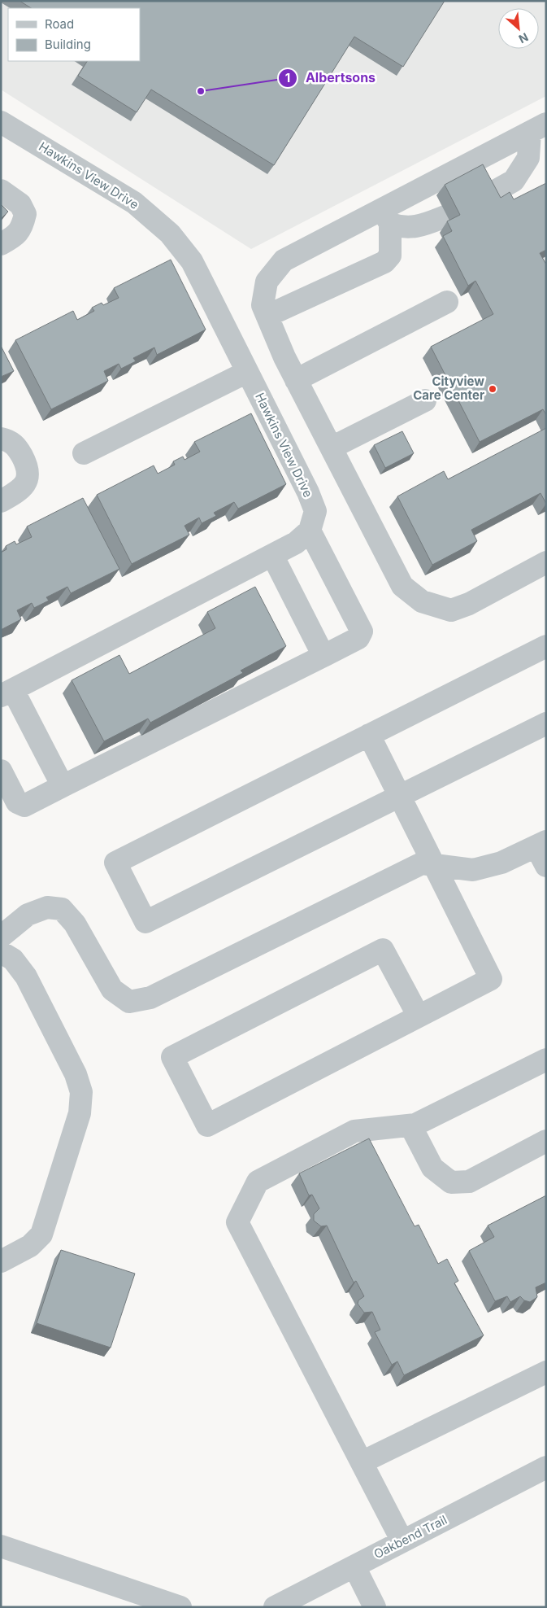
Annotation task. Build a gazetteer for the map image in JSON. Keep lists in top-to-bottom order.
{
  "streets": {
    "street": ["Hawkins View Drive", "Oakbend Trail"]
  },
  "places": ["Albertsons", "Cityview Care Center"],
  "legend": ["Road", "Building"],
  "north": "bottom right"
}
